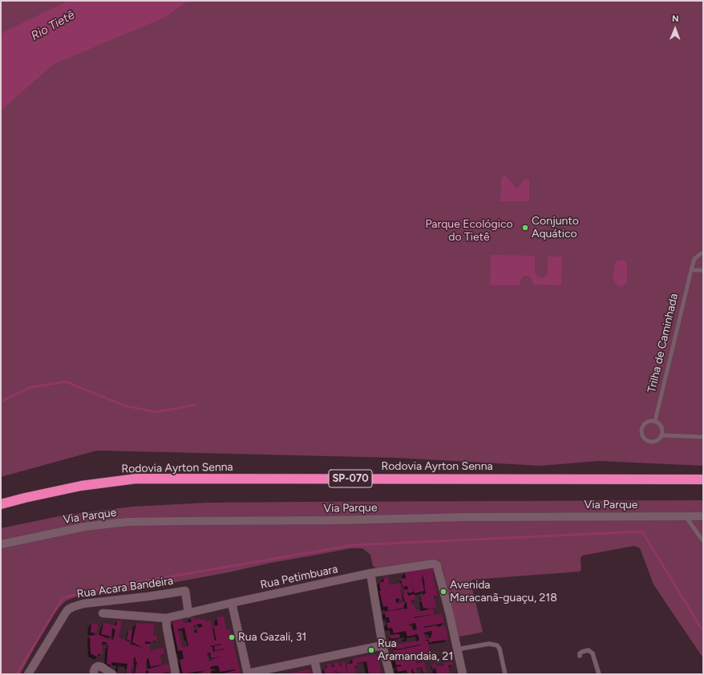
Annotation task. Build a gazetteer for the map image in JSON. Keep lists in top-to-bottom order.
{
  "streets": {
    "highway": ["Rodovia Ayrton Senna", "SP-070"],
    "street": ["Via Parque", "Rua Petimbuara", "Rua Acara Bandeira"],
    "lane": ["Trilha de Caminhada"]
  },
  "crossings": [
    ["Rua Petimbuara", "Rua Acara Bandeira"]
  ],
  "water": ["Rio Tietê"],
  "parks": ["Parque Ecológico do Tietê"],
  "places": [
    "Conjunto Aquático",
    "Avenida Maracanã-guaçu, 218",
    "Rua Gazali, 31",
    "Rua Aramandaia, 21"
  ],
  "north": "top"
}
